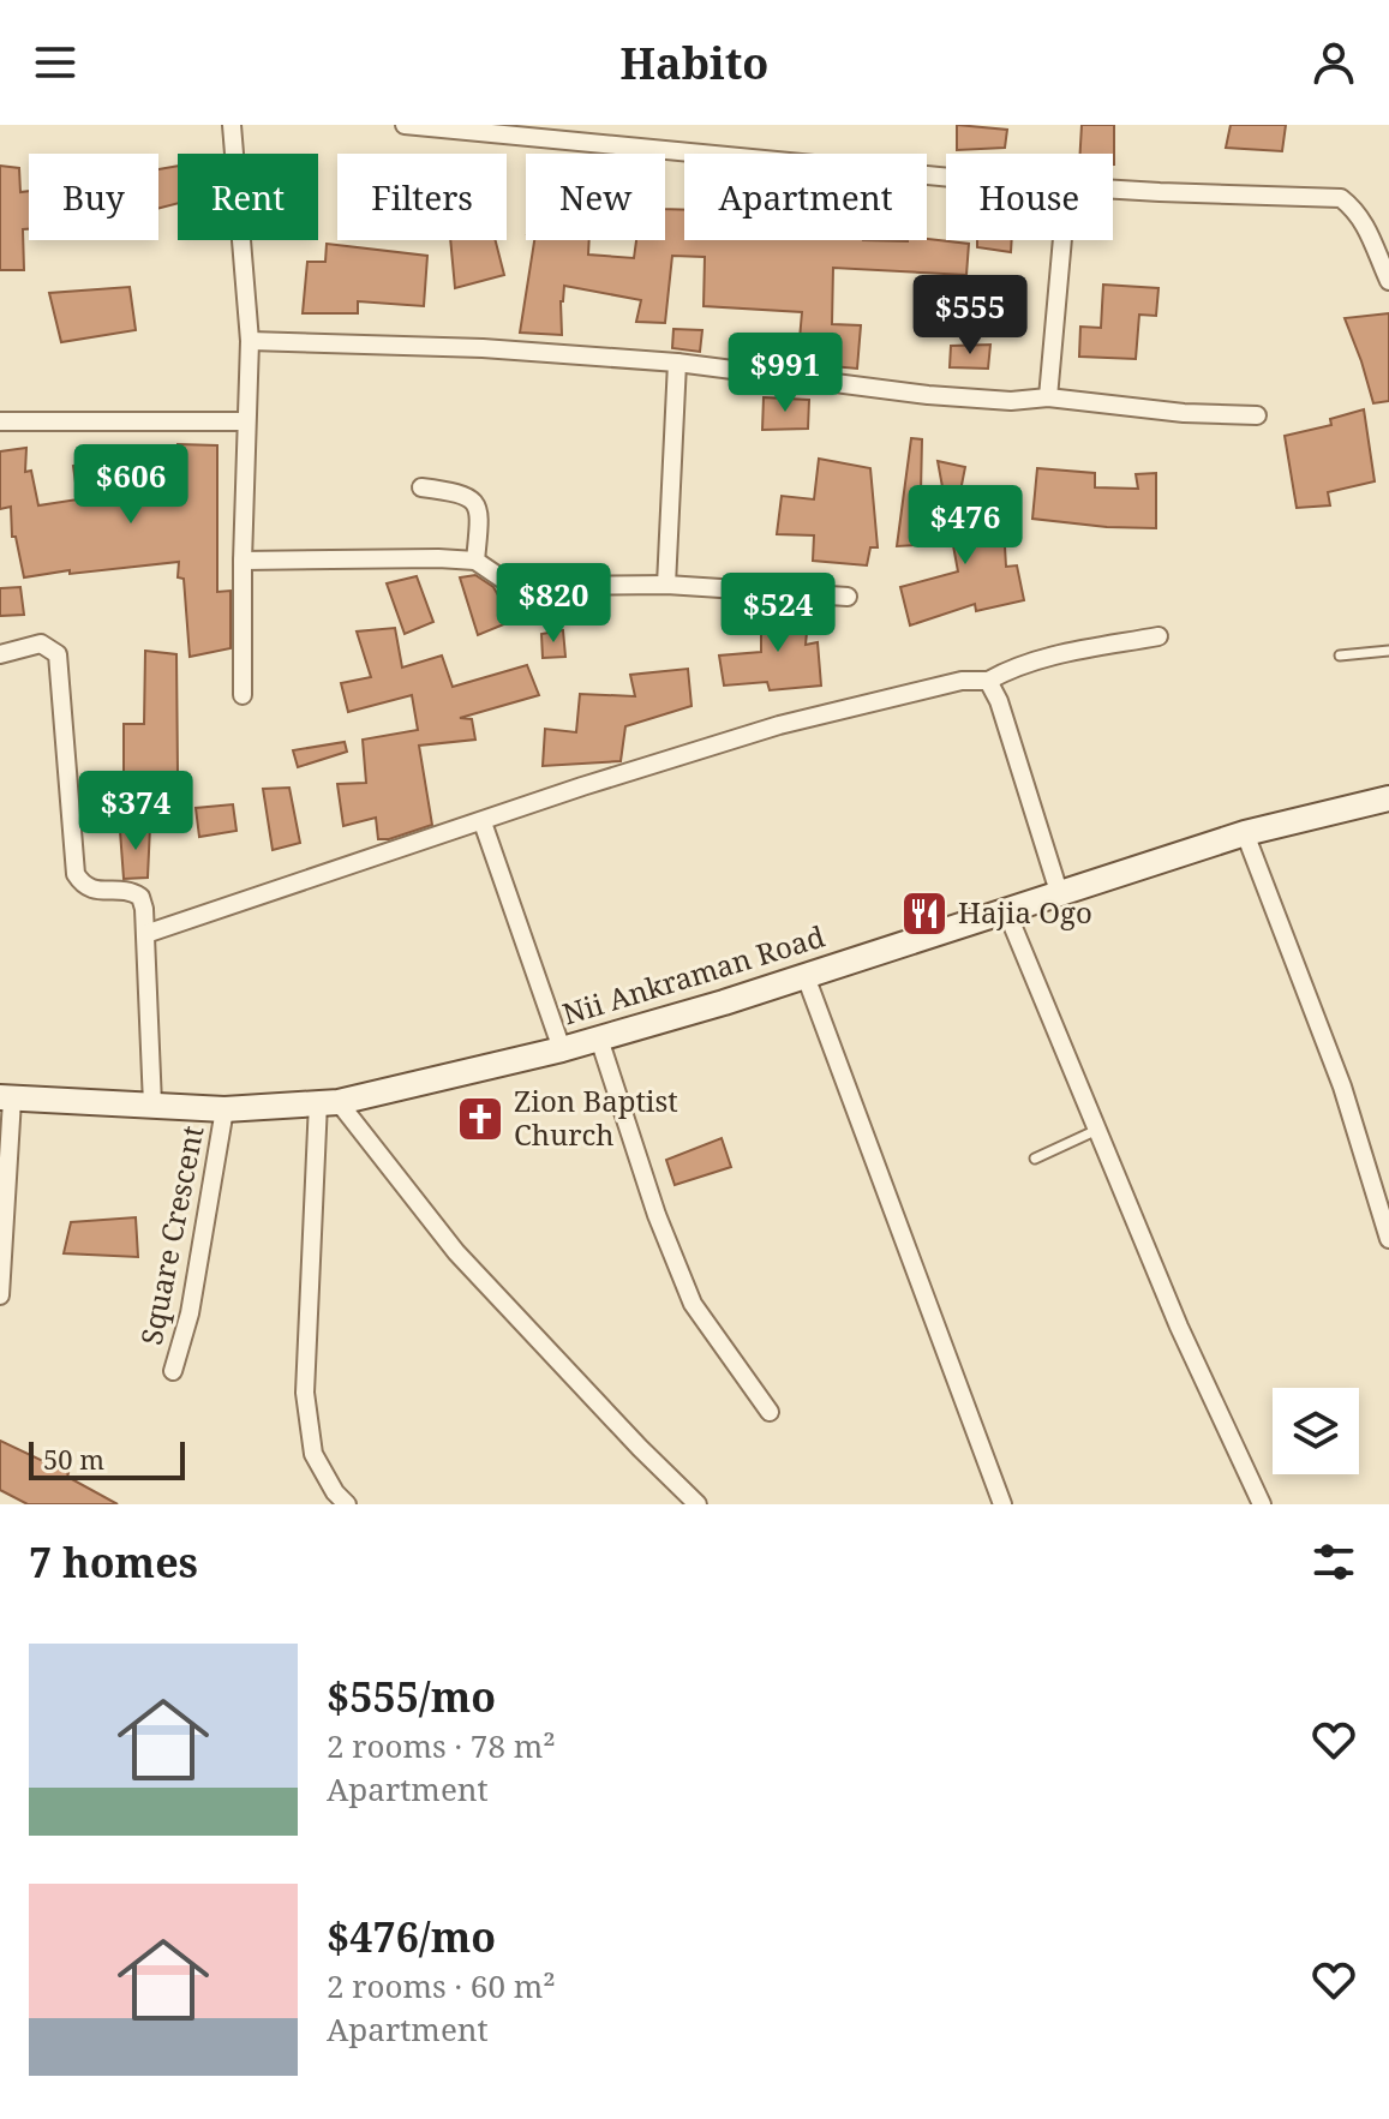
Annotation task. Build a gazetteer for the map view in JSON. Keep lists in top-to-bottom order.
{
  "streets": {
    "street": ["Nii Ankraman Road", "Square Crescent"]
  },
  "crossings": [
    ["Nii Ankraman Road", "Square Crescent"]
  ],
  "places": {
    "restaurant": ["Hajia Ogo"],
    "church": ["Zion Baptist Church"]
  },
  "scale_bar": "50 m",
  "page": {
    "header": "Habito",
    "chip": [
      "Buy",
      "Rent",
      "Filters",
      "New",
      "Apartment",
      "House"
    ],
    "price": [
      "$555",
      "$991",
      "$606",
      "$476",
      "$820",
      "$524",
      "$374"
    ],
    "scale": "50 m",
    "heading": "7 homes",
    "list": [
      {
        "name": "$555/mo",
        "note": "2 rooms · 78 m² · Apartment"
      },
      {
        "name": "$476/mo",
        "note": "2 rooms · 60 m² · Apartment"
      }
    ]
  }
}
